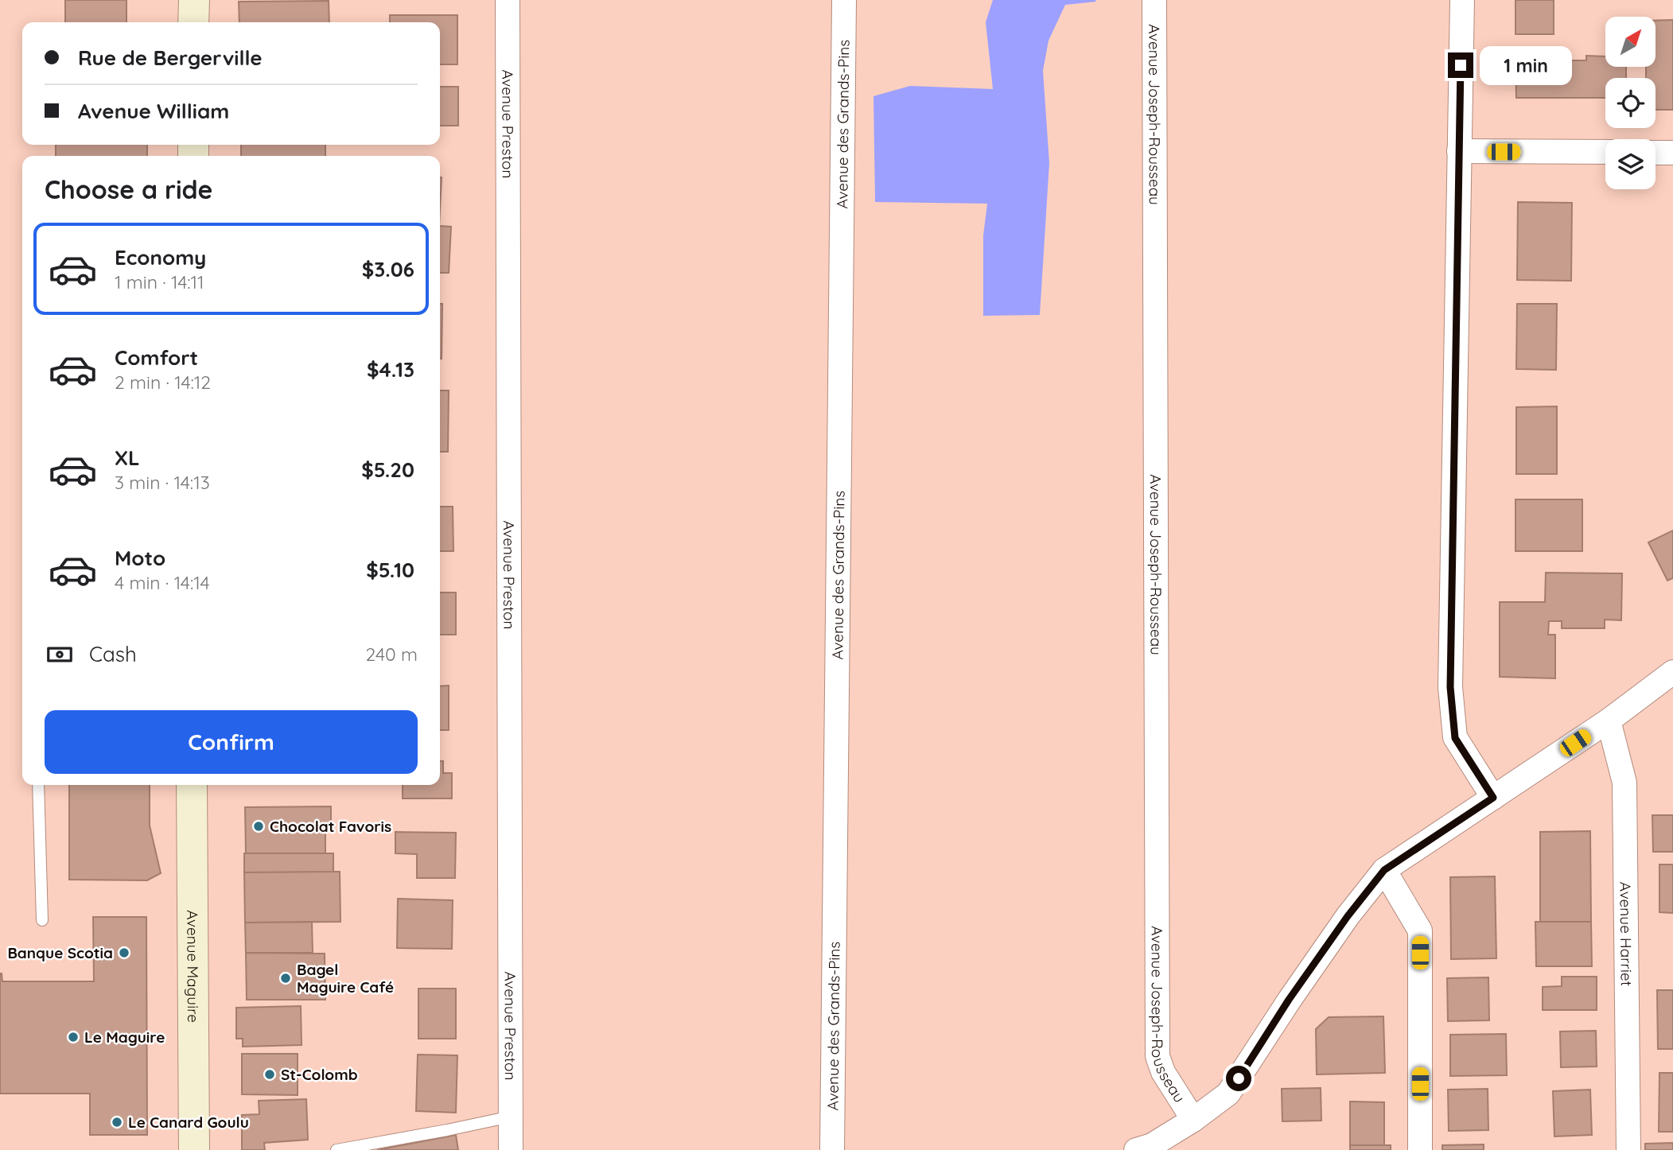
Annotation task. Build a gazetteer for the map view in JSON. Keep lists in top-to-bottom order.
{
  "streets": {
    "street": [
      "Avenue Joseph-Rousseau",
      "Avenue Preston",
      "Avenue des Grands-Pins",
      "Avenue Harriet",
      "Avenue Maguire"
    ]
  },
  "places": [
    "Chocolat Favoris",
    "Banque Scotia",
    "Bagel Maguire Café",
    "Le Maguire",
    "St-Colomb",
    "Le Canard Goulu"
  ],
  "north": "top right",
  "page": {
    "banner": ["Rue de Bergerville", "Avenue William"],
    "bubble": "1 min",
    "heading": "Choose a ride",
    "list": [
      {
        "name": "Economy",
        "note": "1 min · 14:11",
        "value": "$3.06"
      },
      {
        "name": "Comfort",
        "note": "2 min · 14:12",
        "value": "$4.13"
      },
      {
        "name": "XL",
        "note": "3 min · 14:13",
        "value": "$5.20"
      },
      {
        "name": "Moto",
        "note": "4 min · 14:14",
        "value": "$5.10"
      }
    ],
    "pay": ["Cash", "240 m"],
    "buttons": "Confirm"
  }
}
